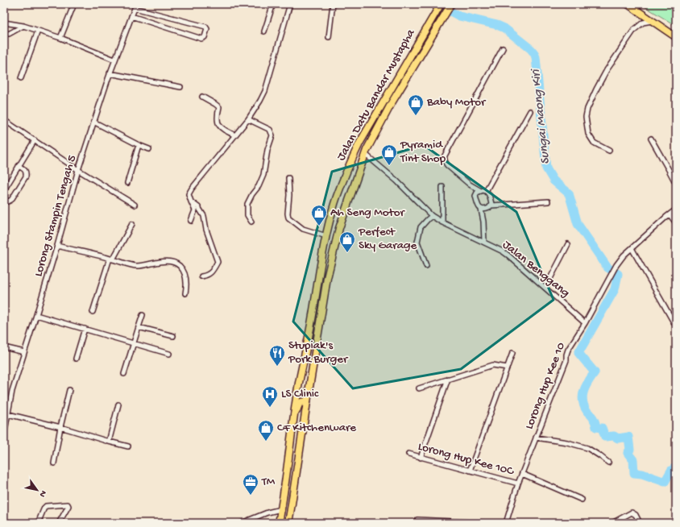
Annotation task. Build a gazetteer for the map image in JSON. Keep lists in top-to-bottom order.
{
  "streets": {
    "main road": ["Jalan Datu Bandar Mustapha"],
    "street": [
      "Lorong Stampin Tengah 5",
      "Jalan Benggang",
      "Lorong Hup Kee 10",
      "Lorong Hup Kee 10C"
    ]
  },
  "crossings": [
    ["Jalan Datu Bandar Mustapha", "Jalan Benggang"],
    ["Jalan Benggang", "Lorong Hup Kee 10"],
    ["Lorong Hup Kee 10", "Lorong Hup Kee 10C"]
  ],
  "water": ["Sungai Maong Kiri"],
  "places": {
    "shop": [
      "Baby Motor",
      "Pyramid Tint Shop",
      "Ah Seng Motor",
      "Perfect Sky Garage",
      "CF Kitchenware"
    ],
    "restaurant": ["Stupiak's Pork Burger"],
    "hospital": ["LS Clinic"],
    "office": ["TM"]
  },
  "north": "bottom right"
}
